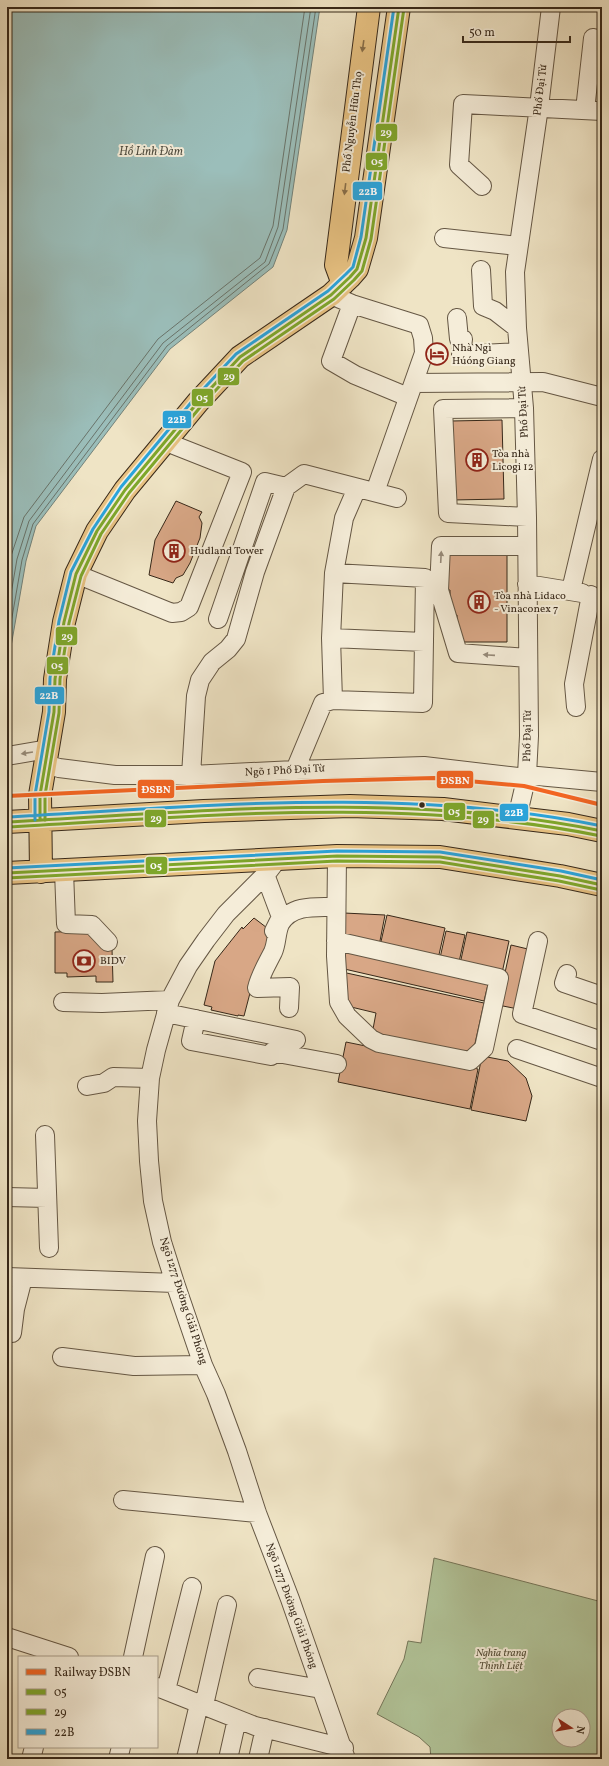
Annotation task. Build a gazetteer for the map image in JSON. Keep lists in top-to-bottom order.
{
  "streets": {
    "main road": ["Phố Nguyễn Hữu Thọ"],
    "street": ["Phố Đại Từ", "Ngõ 1 Phố Đại Từ", "Ngõ 1277 Đường Giải Phóng"]
  },
  "crossings": [
    ["Phố Đại Từ", "Ngõ 1 Phố Đại Từ"]
  ],
  "water": ["Hồ Linh Đàm"],
  "parks": ["Nghĩa trang Thịnh Liệt"],
  "places": {
    "hotel": ["Nhà Ngì Húóng Giang"],
    "building": ["Tòa nhà Licogi 12", "Hudland Tower", "Tòa nhà Lidaco - Vinaconex 7"],
    "bank": ["BIDV"]
  },
  "lines": [
    "transit line 05",
    "transit line 22B",
    "transit line 29",
    "rail line ĐSBN"
  ],
  "legend": [
    "Railway ĐSBN",
    "05",
    "29",
    "22B"
  ],
  "scale_bar": "50 m",
  "north": "right"
}
